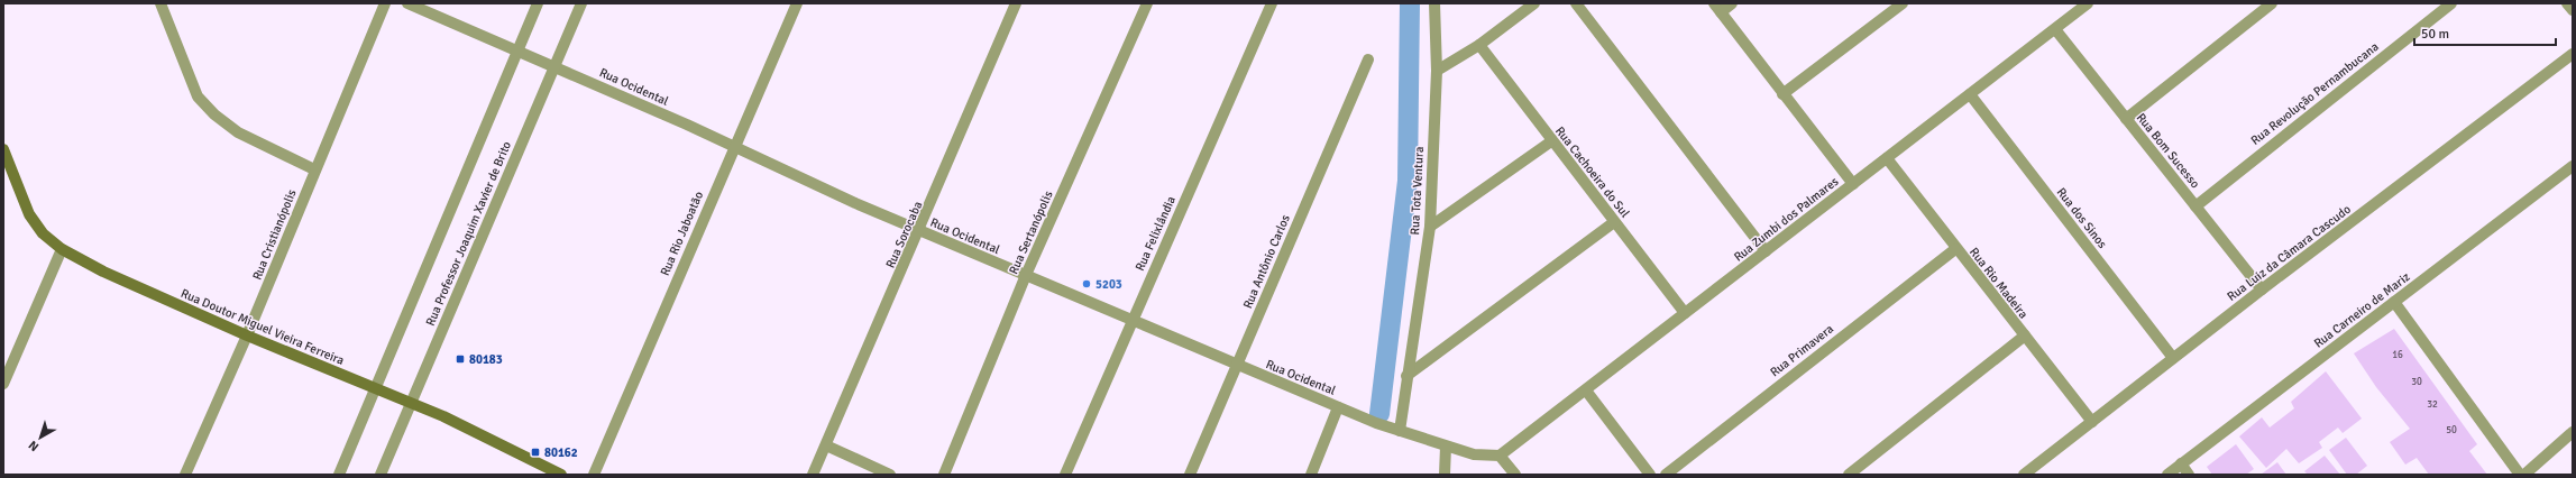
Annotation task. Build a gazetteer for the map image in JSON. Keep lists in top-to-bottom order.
{
  "streets": {
    "main road": ["Rua Doutor Miguel Vieira Ferreira"],
    "street": [
      "Rua Ocidental",
      "Rua Revolução Pernambucana",
      "Rua Bom Sucesso",
      "Rua Cachoeira do Sul",
      "Rua Tota Ventura",
      "Rua dos Sinos",
      "Rua Zumbi dos Palmares",
      "Rua Sertanópolis",
      "Rua Professor Joaquim Xavier de Brito",
      "Rua Rio Jaboatão",
      "Rua Felixlândia",
      "Rua Cristianópolis",
      "Rua Sorocaba",
      "Rua Luiz da Câmara Cascudo",
      "Rua Antônio Carlos",
      "Rua Rio Madeira",
      "Rua Carneiro de Mariz",
      "Rua Primavera"
    ]
  },
  "crossings": [
    ["Rua Ocidental", "Rua Tota Ventura"],
    ["Rua Ocidental", "Rua Zumbi dos Palmares"],
    ["Rua Ocidental", "Rua Sertanópolis"],
    ["Rua Ocidental", "Rua Professor Joaquim Xavier de Brito"],
    ["Rua Ocidental", "Rua Rio Jaboatão"],
    ["Rua Ocidental", "Rua Felixlândia"],
    ["Rua Ocidental", "Rua Sorocaba"],
    ["Rua Ocidental", "Rua Antônio Carlos"],
    ["Rua Revolução Pernambucana", "Rua Bom Sucesso"],
    ["Rua Bom Sucesso", "Rua Zumbi dos Palmares"],
    ["Rua Bom Sucesso", "Rua Luiz da Câmara Cascudo"],
    ["Rua Cachoeira do Sul", "Rua Zumbi dos Palmares"],
    ["Rua dos Sinos", "Rua Zumbi dos Palmares"],
    ["Rua dos Sinos", "Rua Luiz da Câmara Cascudo"],
    ["Rua Zumbi dos Palmares", "Rua Rio Madeira"],
    ["Rua Professor Joaquim Xavier de Brito", "Rua Doutor Miguel Vieira Ferreira"],
    ["Rua Cristianópolis", "Rua Doutor Miguel Vieira Ferreira"],
    ["Rua Luiz da Câmara Cascudo", "Rua Rio Madeira"],
    ["Rua Rio Madeira", "Rua Primavera"]
  ],
  "places": {
    "other": ["5203"],
    "transit": ["80183", "80162"]
  },
  "house_numbers": [
    "16",
    "30",
    "32",
    "50"
  ],
  "scale_bar": "50 m",
  "north": "bottom left"
}
